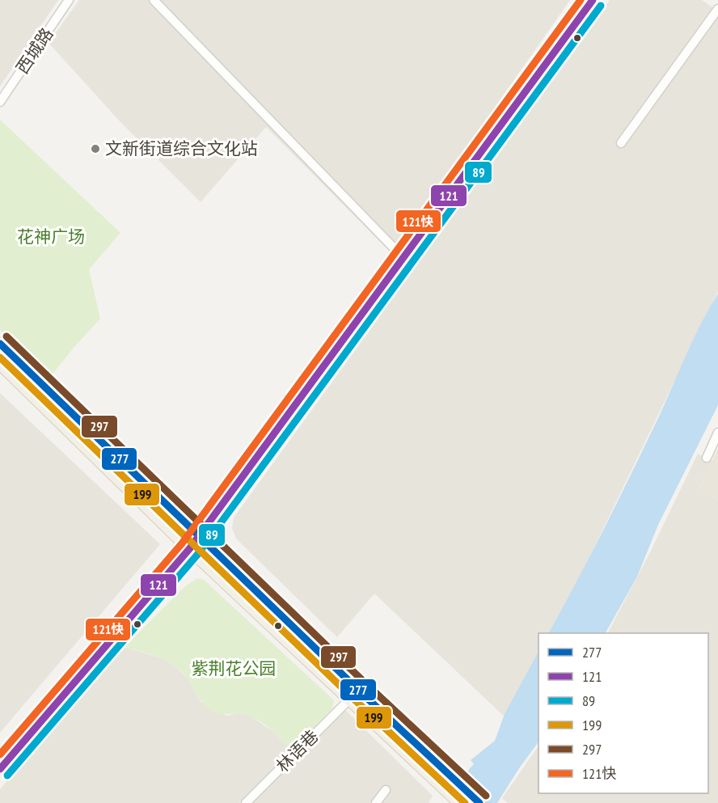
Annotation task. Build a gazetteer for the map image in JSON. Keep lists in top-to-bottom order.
{
  "streets": {
    "street": ["西城路", "林语巷"]
  },
  "parks": ["花神广场", "紫荆花公园"],
  "places": ["文新街道综合文化站"],
  "lines": [
    "transit line 121",
    "transit line 121快",
    "transit line 89",
    "transit line 297",
    "transit line 277",
    "transit line 199"
  ],
  "legend": [
    "277",
    "121",
    "89",
    "199",
    "297",
    "121快"
  ]
}
